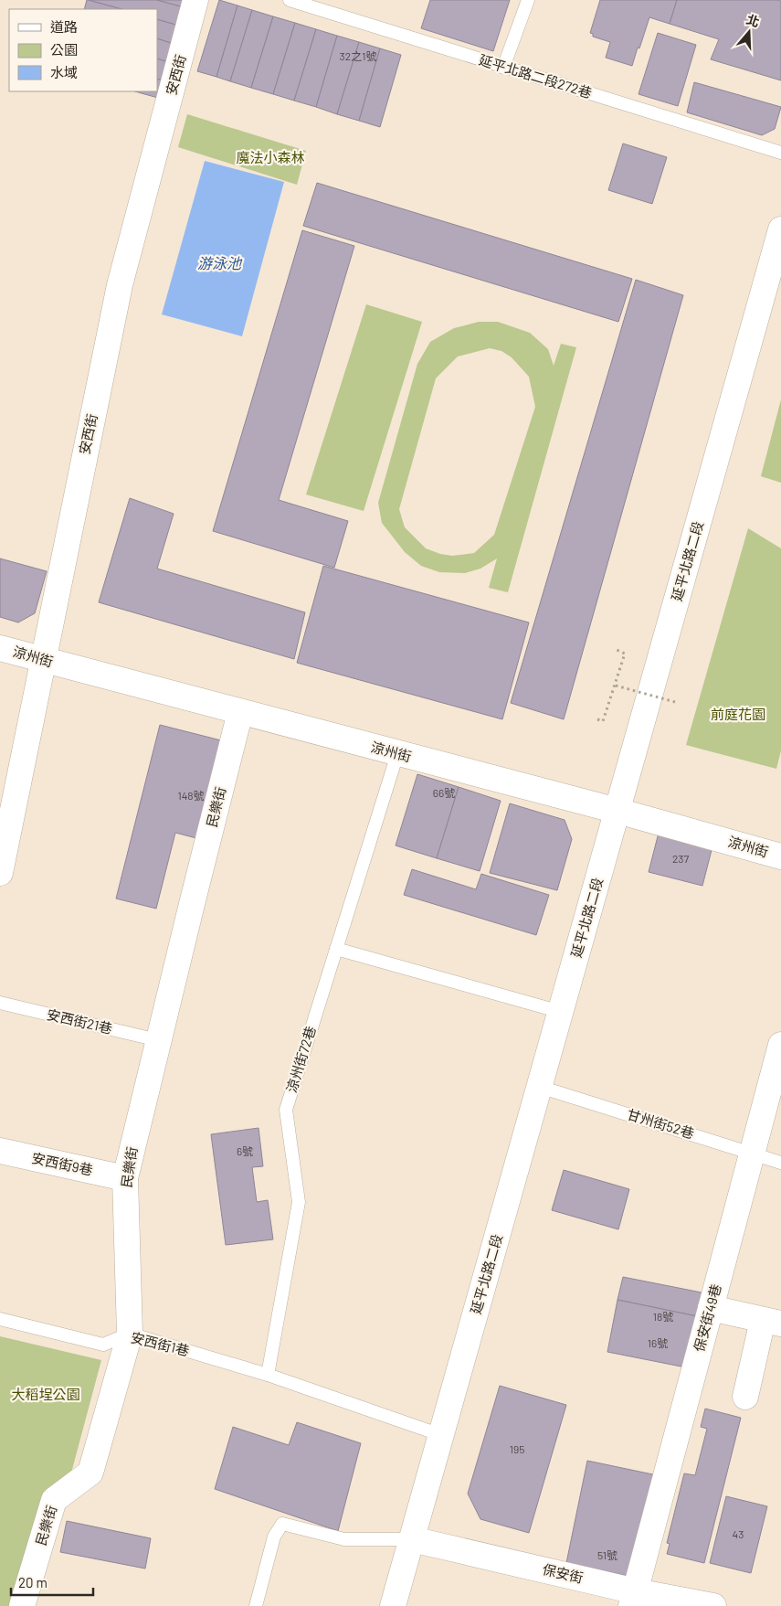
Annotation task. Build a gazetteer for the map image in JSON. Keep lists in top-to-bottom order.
{
  "streets": {
    "street": [
      "安西街",
      "延平北路二段",
      "涼州街",
      "民樂街",
      "安西街9巷",
      "保安街49巷",
      "保安街"
    ],
    "lane": [
      "延平北路二段272巷",
      "安西街21巷",
      "涼州街72巷",
      "甘州街52巷",
      "安西街1巷"
    ]
  },
  "crossings": [
    ["安西街", "涼州街"],
    ["延平北路二段", "涼州街"],
    ["延平北路二段", "甘州街52巷"],
    ["延平北路二段", "安西街1巷"],
    ["延平北路二段", "保安街"],
    ["涼州街", "民樂街"],
    ["涼州街", "涼州街72巷"],
    ["民樂街", "安西街21巷"],
    ["民樂街", "安西街9巷"],
    ["民樂街", "安西街1巷"],
    ["涼州街72巷", "安西街1巷"],
    ["甘州街52巷", "保安街49巷"],
    ["保安街49巷", "保安街"]
  ],
  "water": ["游泳池"],
  "parks": ["魔法小森林", "前庭花園", "大稻埕公園"],
  "house_numbers": [
    "32之1號",
    "66號",
    "148號",
    "237",
    "6號",
    "18號",
    "16號",
    "195",
    "43",
    "51號"
  ],
  "legend": ["道路", "公園", "水域"],
  "scale_bar": "20 m",
  "north": "top"
}
